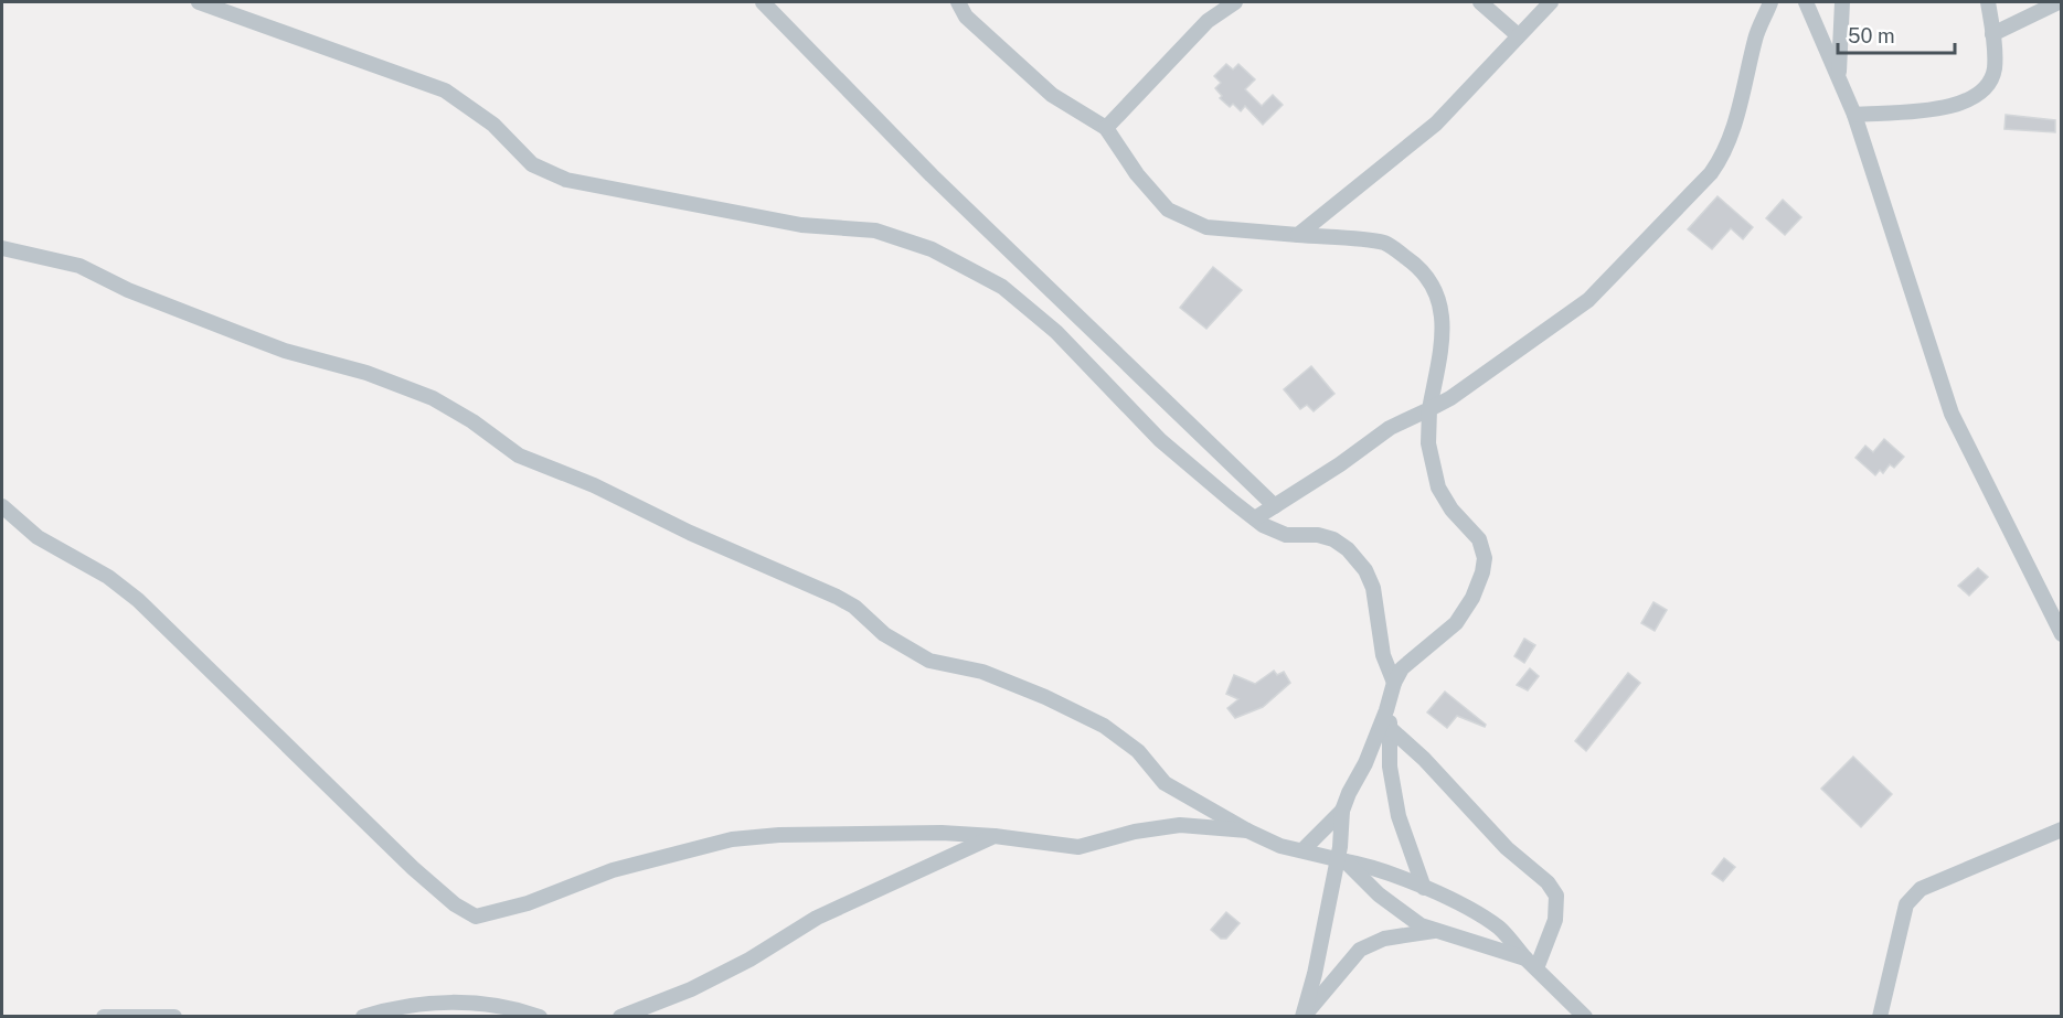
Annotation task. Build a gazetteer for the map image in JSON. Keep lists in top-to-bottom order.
{
  "scale_bar": "50 m"
}
